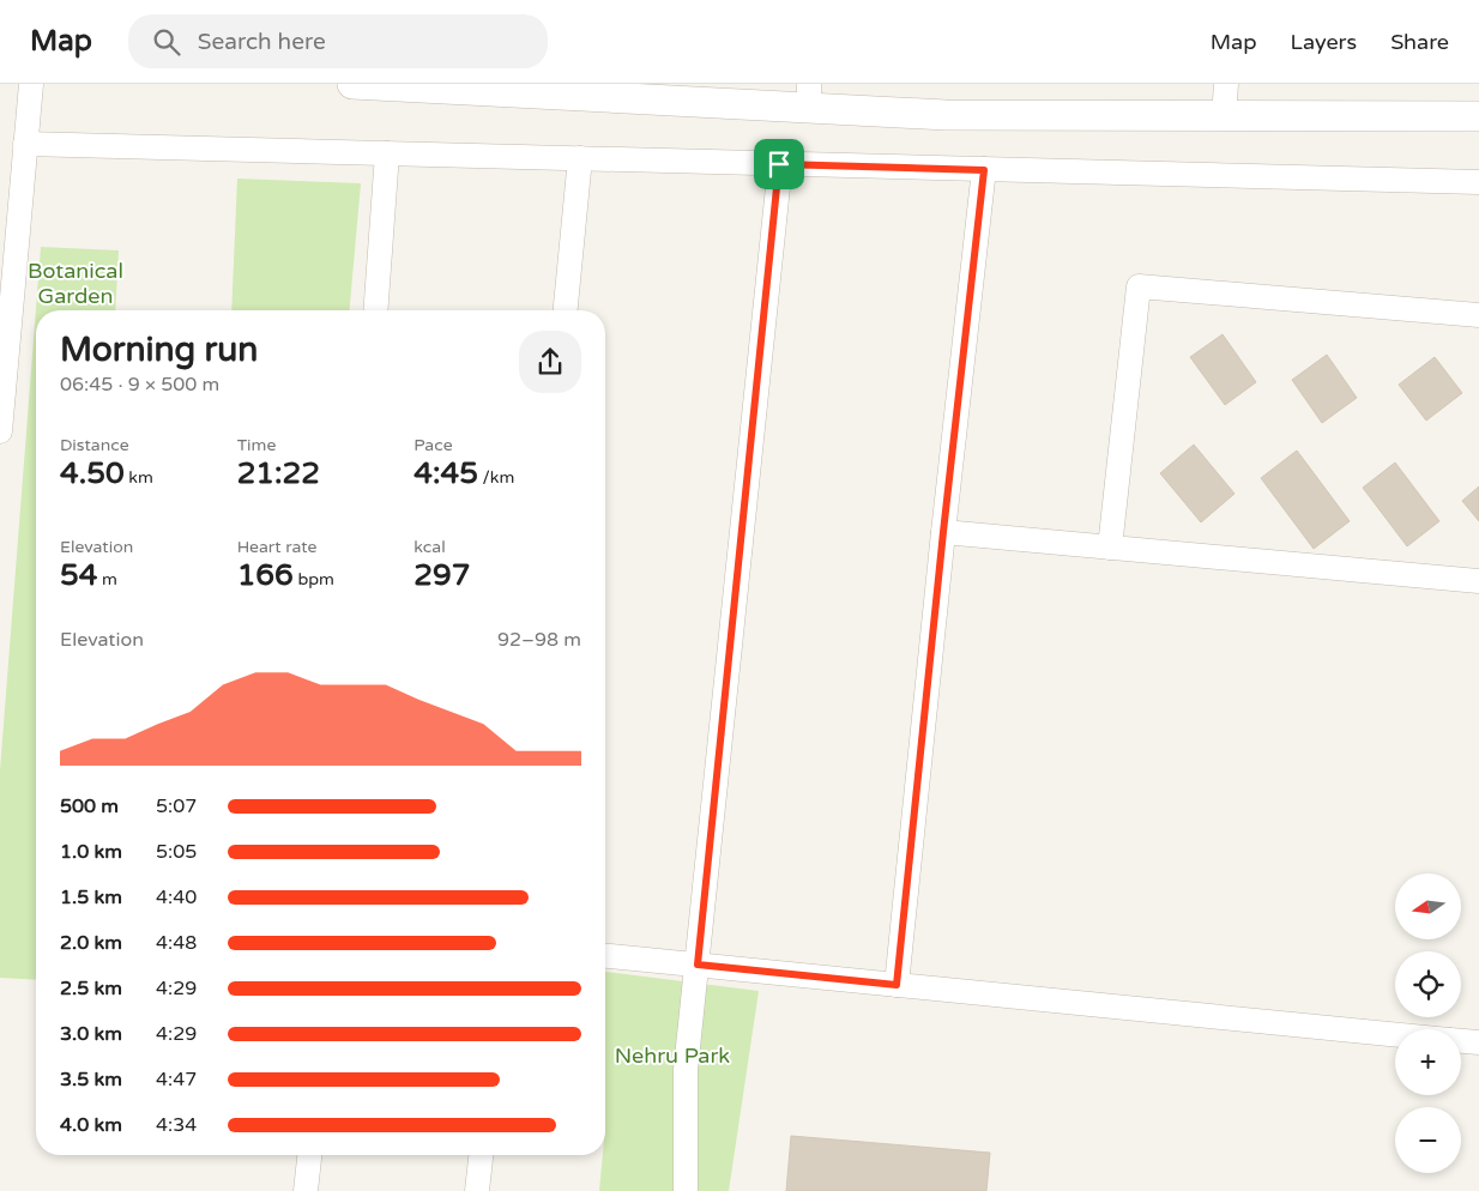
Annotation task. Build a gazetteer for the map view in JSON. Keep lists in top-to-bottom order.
{
  "parks": ["Botanical Garden", "Nehru Park"],
  "north": "left",
  "page": {
    "header": "Map",
    "search": "Search here",
    "nav": ["Map", "Layers", "Share"],
    "heading": ["Morning run", "06:45 · 9 × 500 m"],
    "stats": [
      ["Distance", "4.50 km"],
      ["Time", "21:22"],
      ["Pace", "4:45 /km"],
      ["Elevation", "54 m"],
      ["Heart rate", "166 bpm"],
      ["kcal", "297"]
    ],
    "chart": ["Elevation", "92–98 m"],
    "list": [
      {
        "name": "500 m",
        "note": "5:07"
      },
      {
        "name": "1.0 km",
        "note": "5:05"
      },
      {
        "name": "1.5 km",
        "note": "4:40"
      },
      {
        "name": "2.0 km",
        "note": "4:48"
      },
      {
        "name": "2.5 km",
        "note": "4:29"
      },
      {
        "name": "3.0 km",
        "note": "4:29"
      },
      {
        "name": "3.5 km",
        "note": "4:47"
      },
      {
        "name": "4.0 km",
        "note": "4:34"
      }
    ],
    "map_buttons": ["+", "−"]
  }
}
